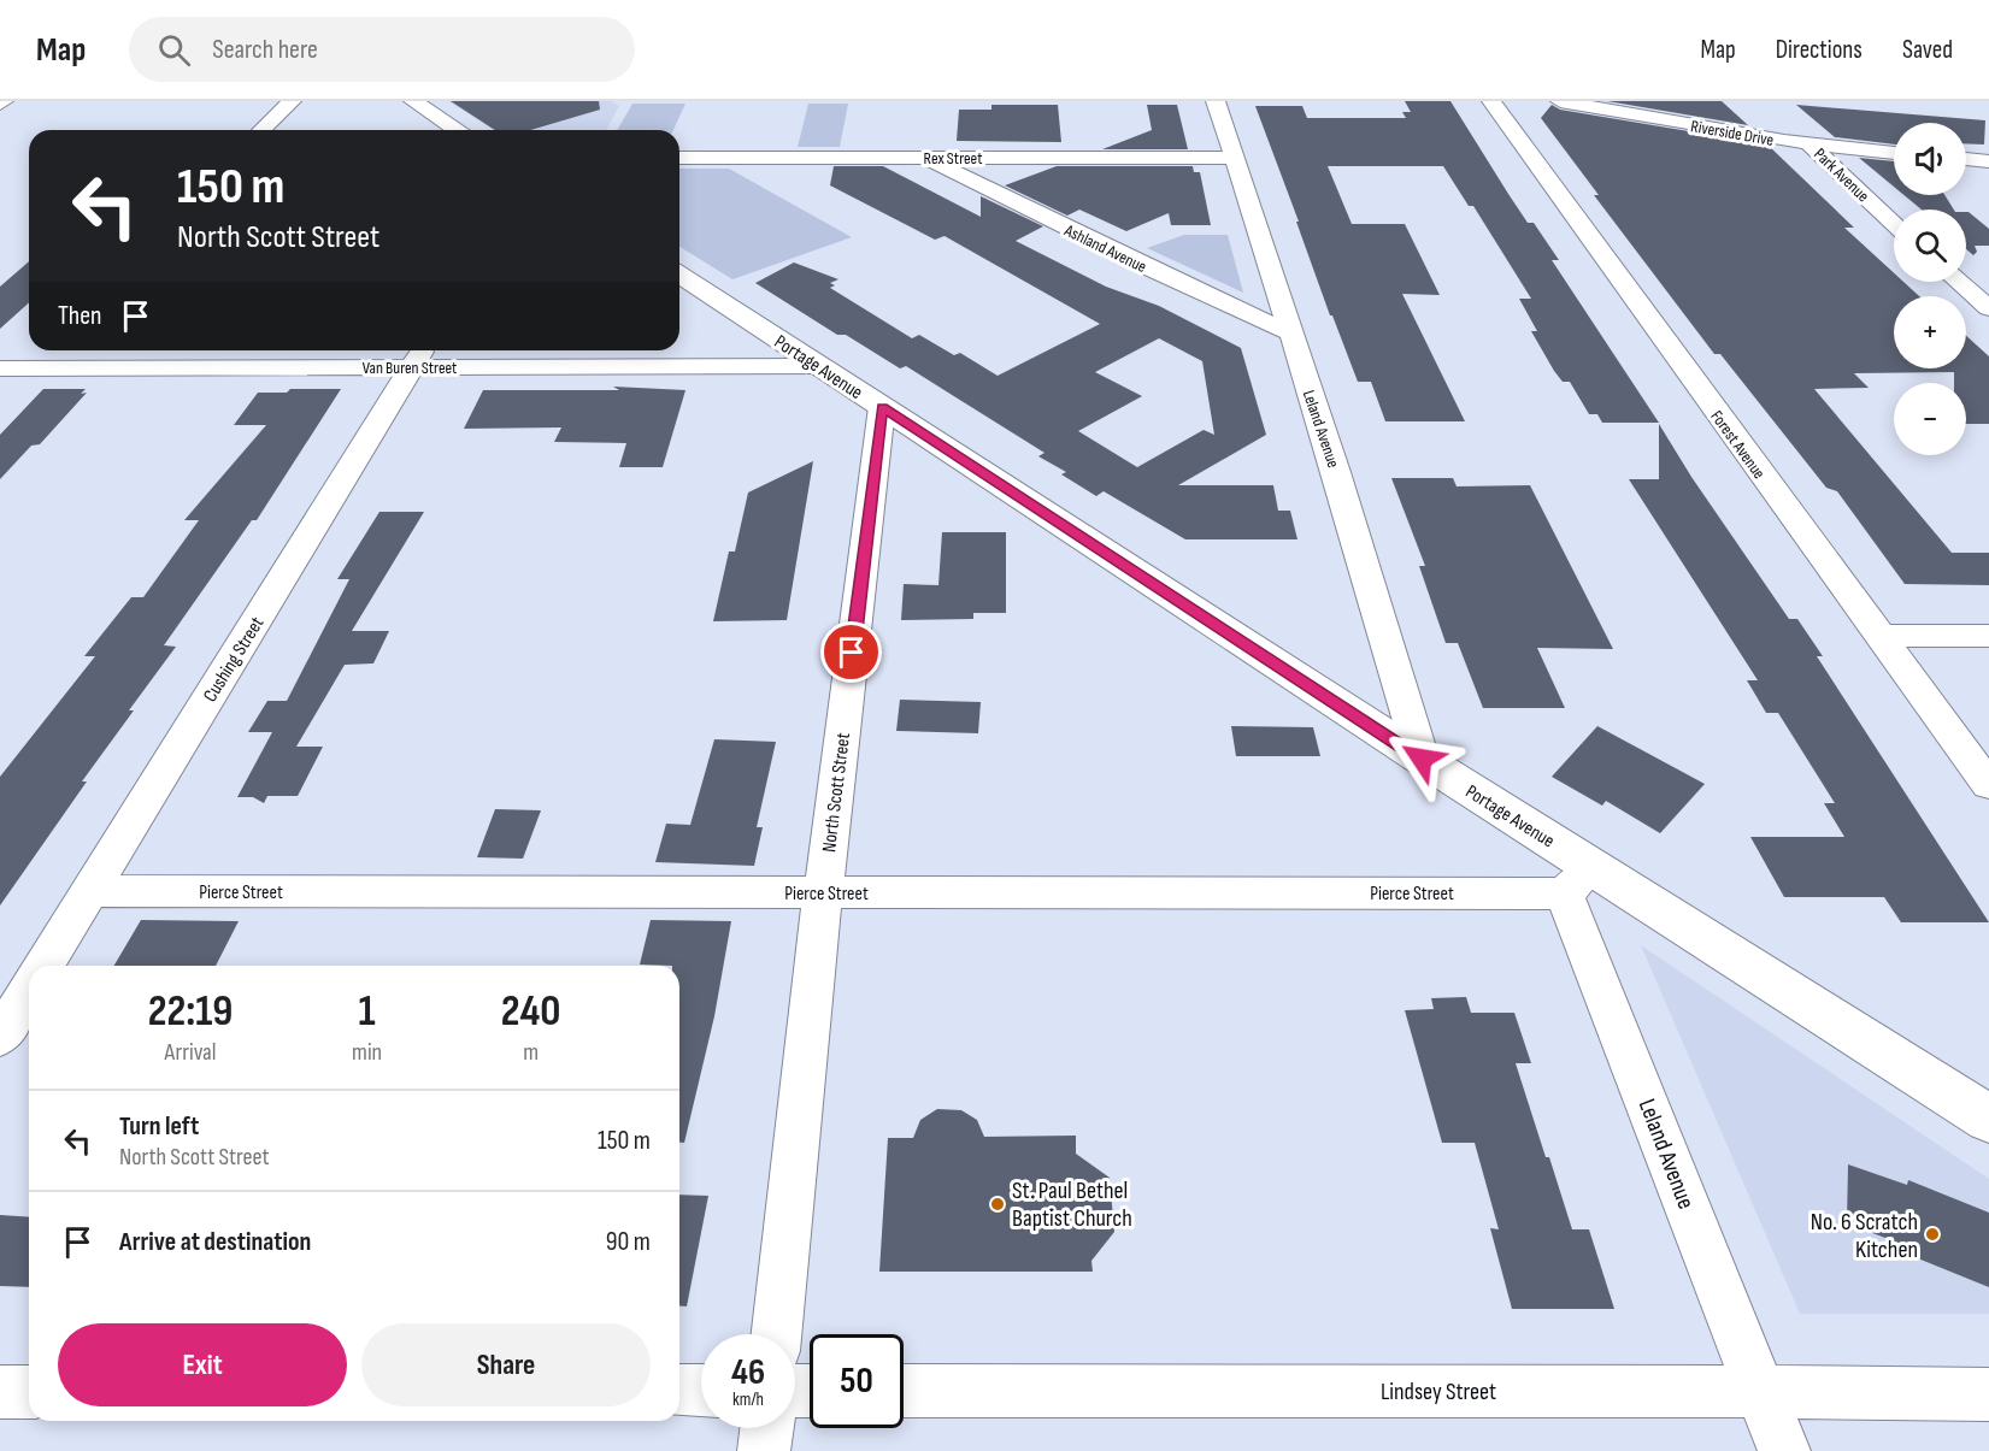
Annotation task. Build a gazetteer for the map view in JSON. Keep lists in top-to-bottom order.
{
  "streets": {
    "main road": ["Portage Avenue"],
    "street": [
      "Riverside Drive",
      "Rex Street",
      "Park Avenue",
      "Ashland Avenue",
      "Van Buren Street",
      "Leland Avenue",
      "Forest Avenue",
      "Cushing Street",
      "North Scott Street",
      "Pierce Street",
      "Lindsey Street"
    ]
  },
  "crossings": [
    ["Riverside Drive", "Park Avenue"],
    ["Rex Street", "Ashland Avenue"],
    ["Rex Street", "Leland Avenue"],
    ["Ashland Avenue", "Leland Avenue"],
    ["Portage Avenue", "Van Buren Street"],
    ["Portage Avenue", "Leland Avenue"],
    ["Portage Avenue", "North Scott Street"],
    ["Portage Avenue", "Pierce Street"],
    ["Van Buren Street", "Cushing Street"],
    ["Leland Avenue", "Pierce Street"],
    ["Leland Avenue", "Lindsey Street"],
    ["Cushing Street", "Pierce Street"],
    ["North Scott Street", "Pierce Street"]
  ],
  "places": ["St. Paul Bethel Baptist Church", "No. 6 Scratch Kitchen"],
  "page": {
    "header": "Map",
    "search": "Search here",
    "nav": ["Map", "Directions", "Saved"],
    "map_buttons": ["+", "−"],
    "turn": ["150 m", "North Scott Street"],
    "then": "Then",
    "eta": [
      "22:19",
      "Arrival",
      "1",
      "min",
      "240",
      "m"
    ],
    "list": [
      {
        "name": "Turn left",
        "note": "North Scott Street",
        "value": "150 m"
      },
      {
        "name": "Arrive at destination",
        "value": "90 m"
      }
    ],
    "buttons": ["Exit", "Share"],
    "speed": "46 km/h",
    "limit": "50"
  }
}
